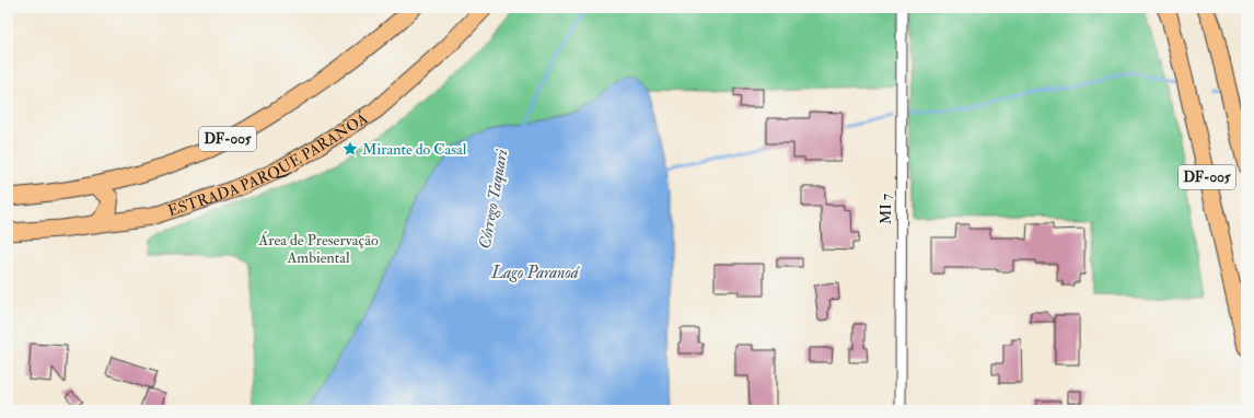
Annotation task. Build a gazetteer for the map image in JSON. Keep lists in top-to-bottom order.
{
  "streets": {
    "main road": ["DF-005", "ESTRADA PARQUE PARANOÁ"],
    "street": ["MI 7"]
  },
  "water": ["Córrego Taquari", "Lago Paranoá"],
  "parks": ["Área de Preservação Ambiental"],
  "places": {
    "place": ["Mirante do Casal"]
  }
}
